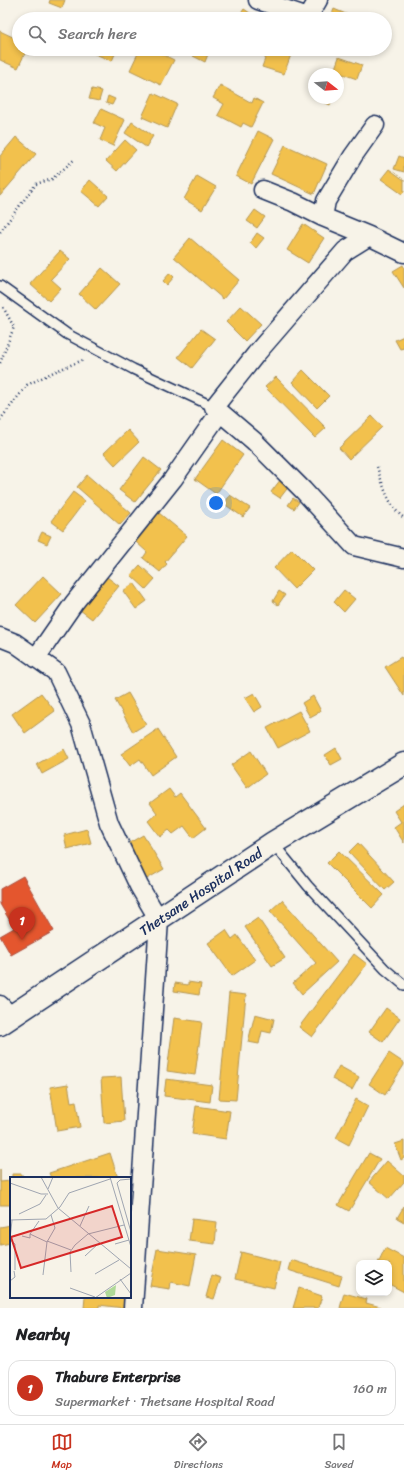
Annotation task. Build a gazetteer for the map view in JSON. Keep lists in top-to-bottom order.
{
  "streets": {
    "main road": ["Thetsane Hospital Road"]
  },
  "north": "right",
  "page": {
    "search": "Search here",
    "pins": "1",
    "heading": "Nearby",
    "list": [
      {
        "mark": "1",
        "name": "Thabure Enterprise",
        "note": "Supermarket · Thetsane Hospital Road",
        "value": "160 m"
      }
    ],
    "nav": ["Map", "Directions", "Saved"]
  }
}
